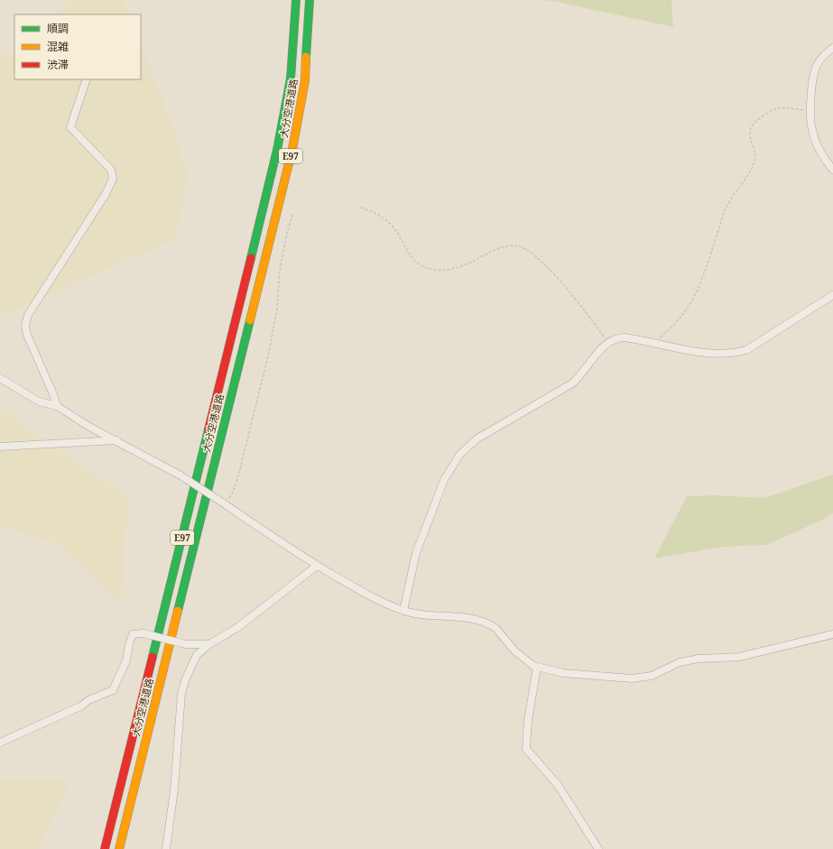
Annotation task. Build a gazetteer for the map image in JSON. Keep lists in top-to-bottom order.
{
  "streets": {
    "highway": ["大分空港道路", "E97"]
  },
  "legend": ["順調", "混雑", "渋滞"]
}
